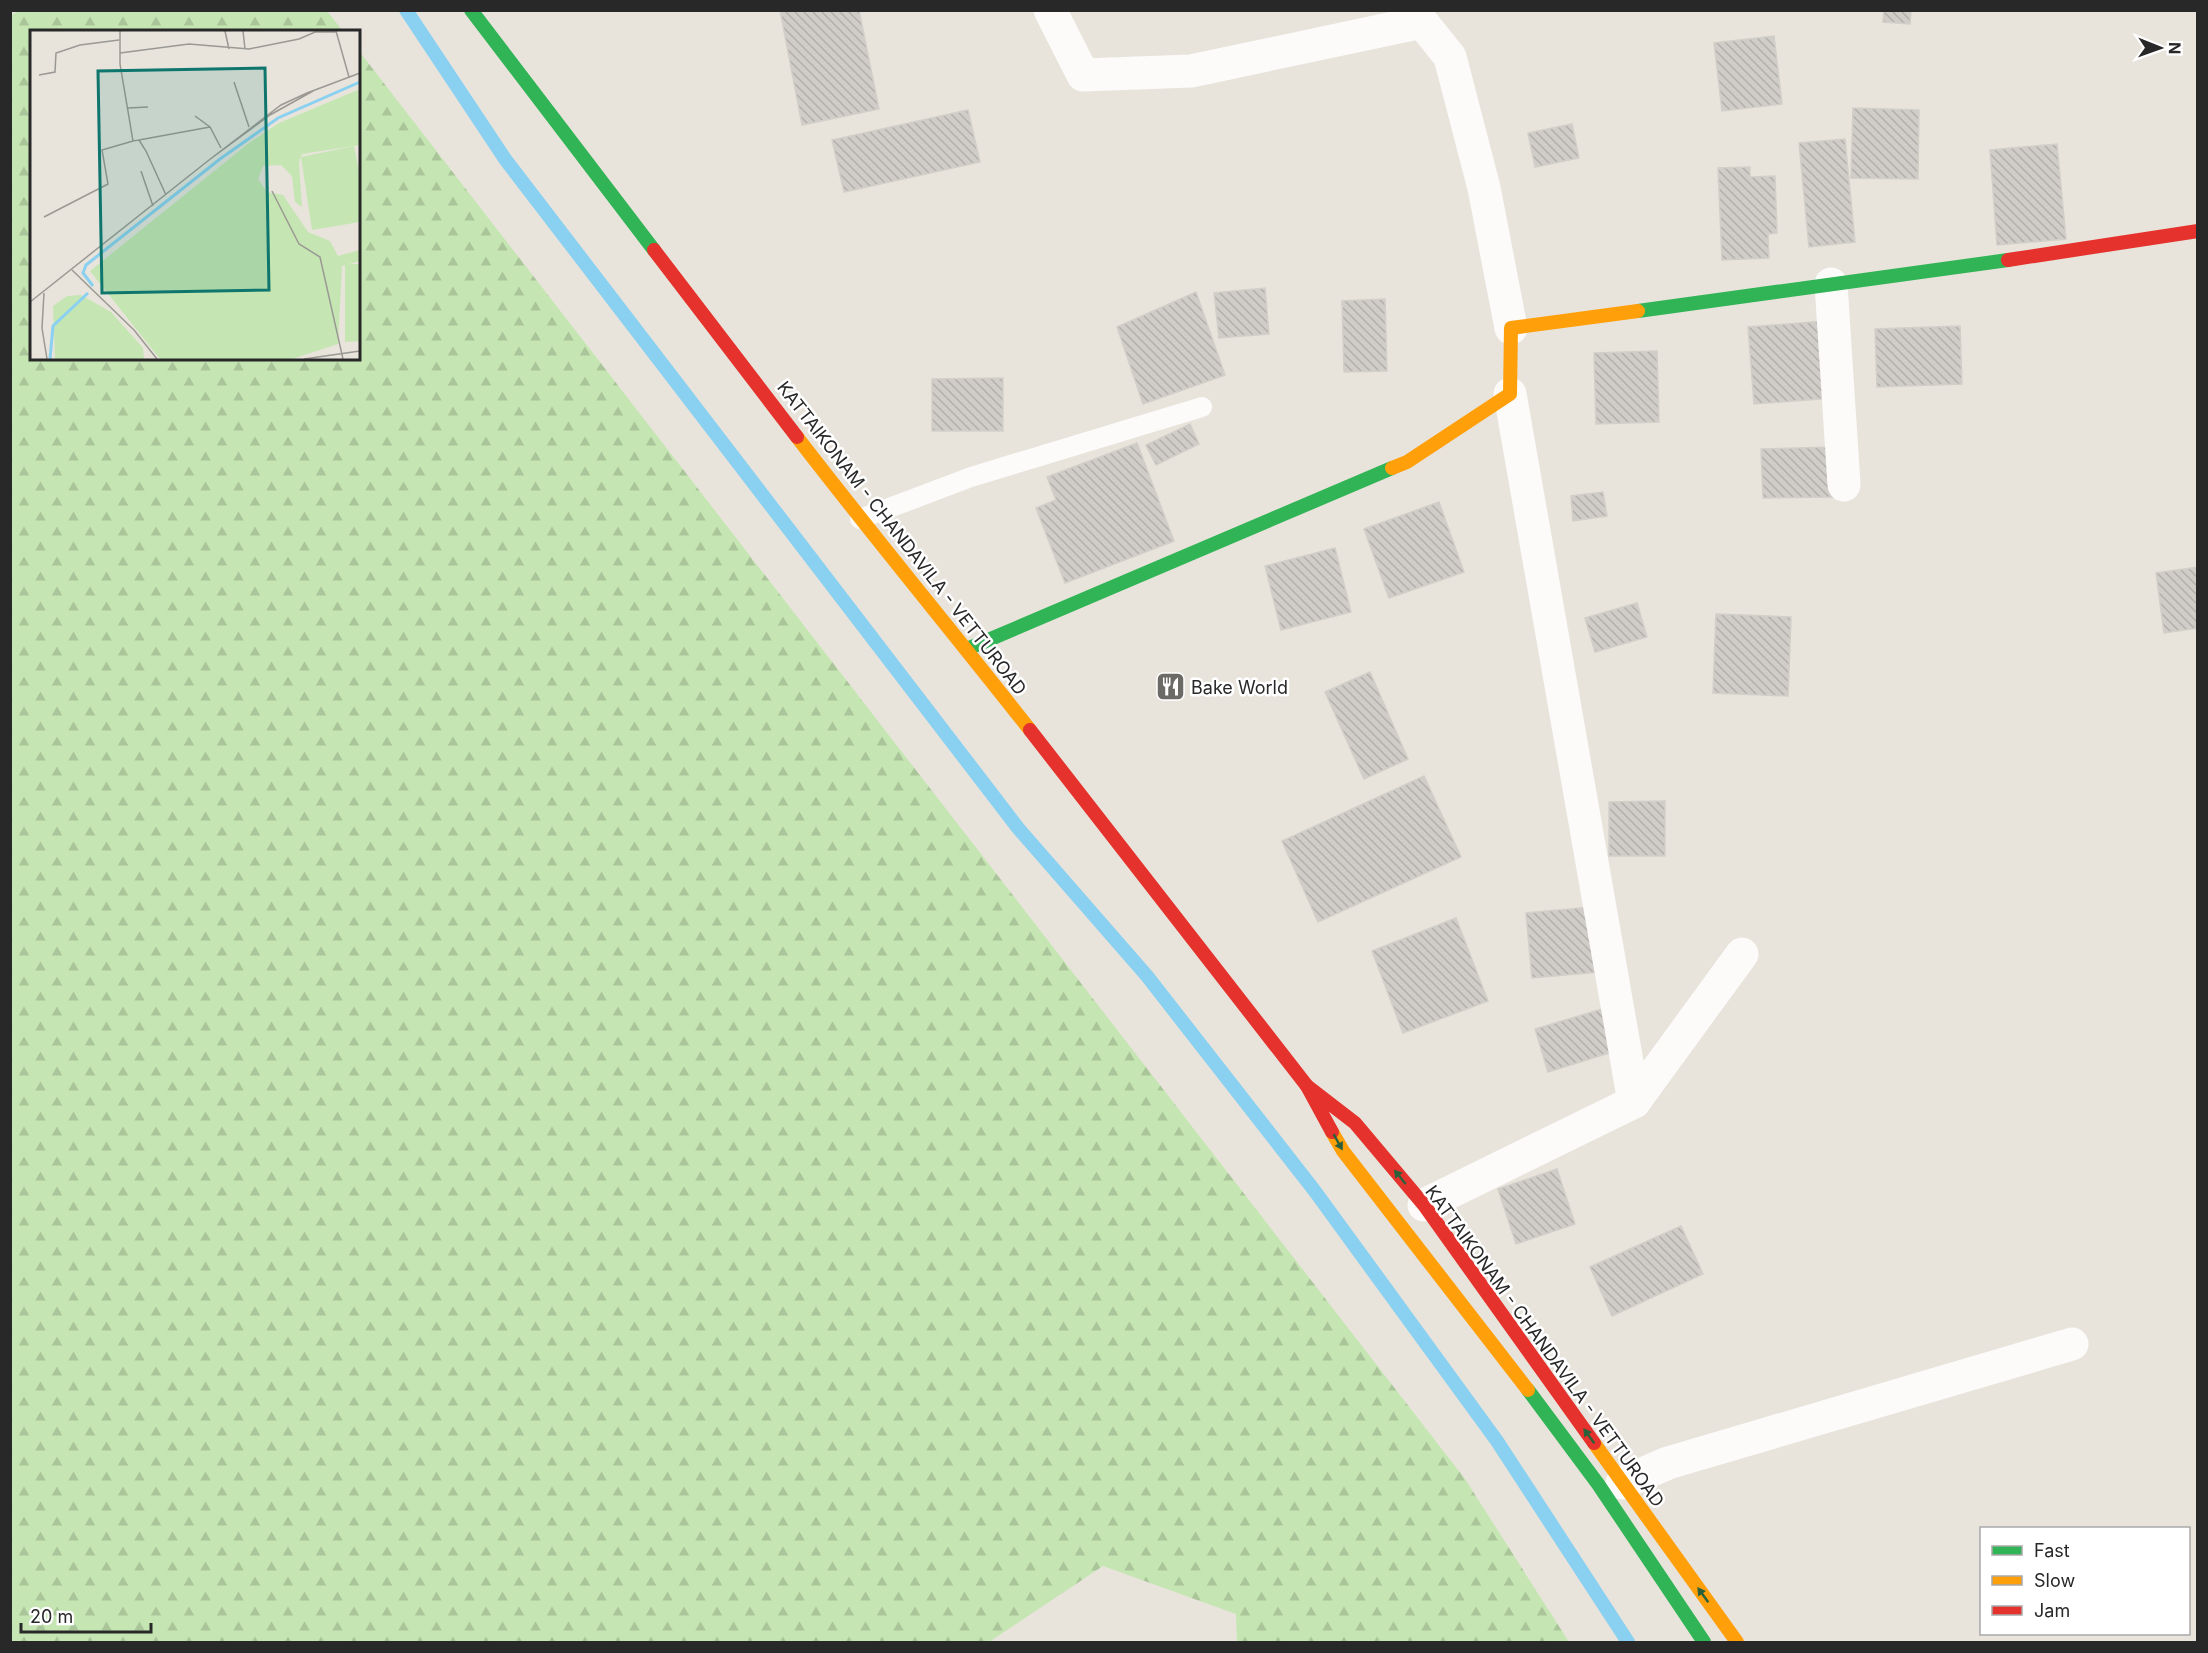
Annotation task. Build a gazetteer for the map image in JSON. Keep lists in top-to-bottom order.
{
  "streets": {
    "main road": ["KATTAIKONAM - CHANDAVILA - VETTUROAD"]
  },
  "places": {
    "restaurant": ["Bake World"]
  },
  "legend": ["Fast", "Slow", "Jam"],
  "scale_bar": "20 m",
  "north": "right"
}
